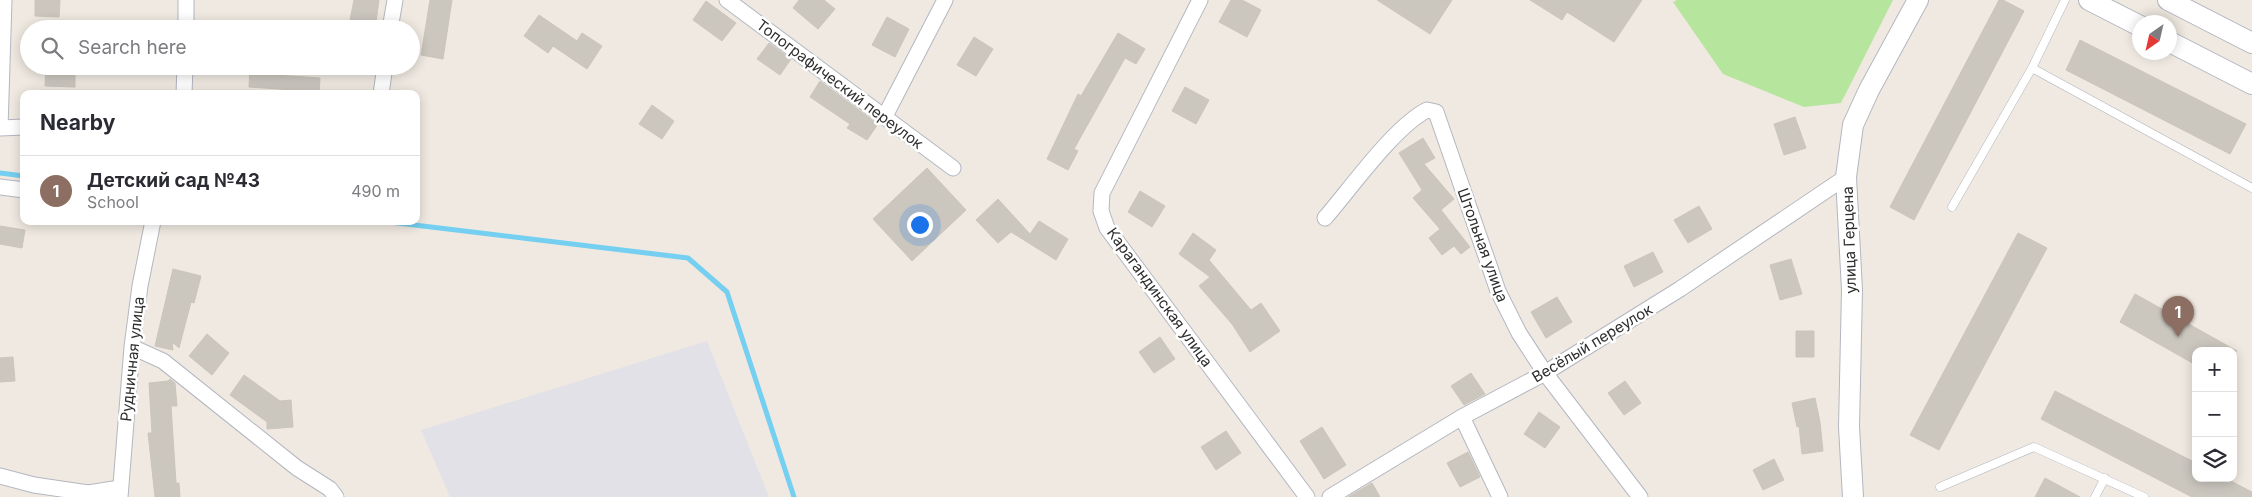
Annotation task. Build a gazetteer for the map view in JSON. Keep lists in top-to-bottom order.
{
  "streets": {
    "main road": ["улица Герцена"],
    "street": [
      "Топографический переулок",
      "Штольная улица",
      "Карагандинская улица",
      "Весёлый переулок",
      "Рудничная улица"
    ]
  },
  "crossings": [
    ["улица Герцена", "Весёлый переулок"],
    ["Штольная улица", "Весёлый переулок"]
  ],
  "north": "bottom left",
  "page": {
    "search": "Search here",
    "heading": "Nearby",
    "list": [
      {
        "mark": "1",
        "name": "Детский сад №43",
        "note": "School",
        "value": "490 m"
      }
    ],
    "pins": "1",
    "map_buttons": ["+", "−"]
  }
}
